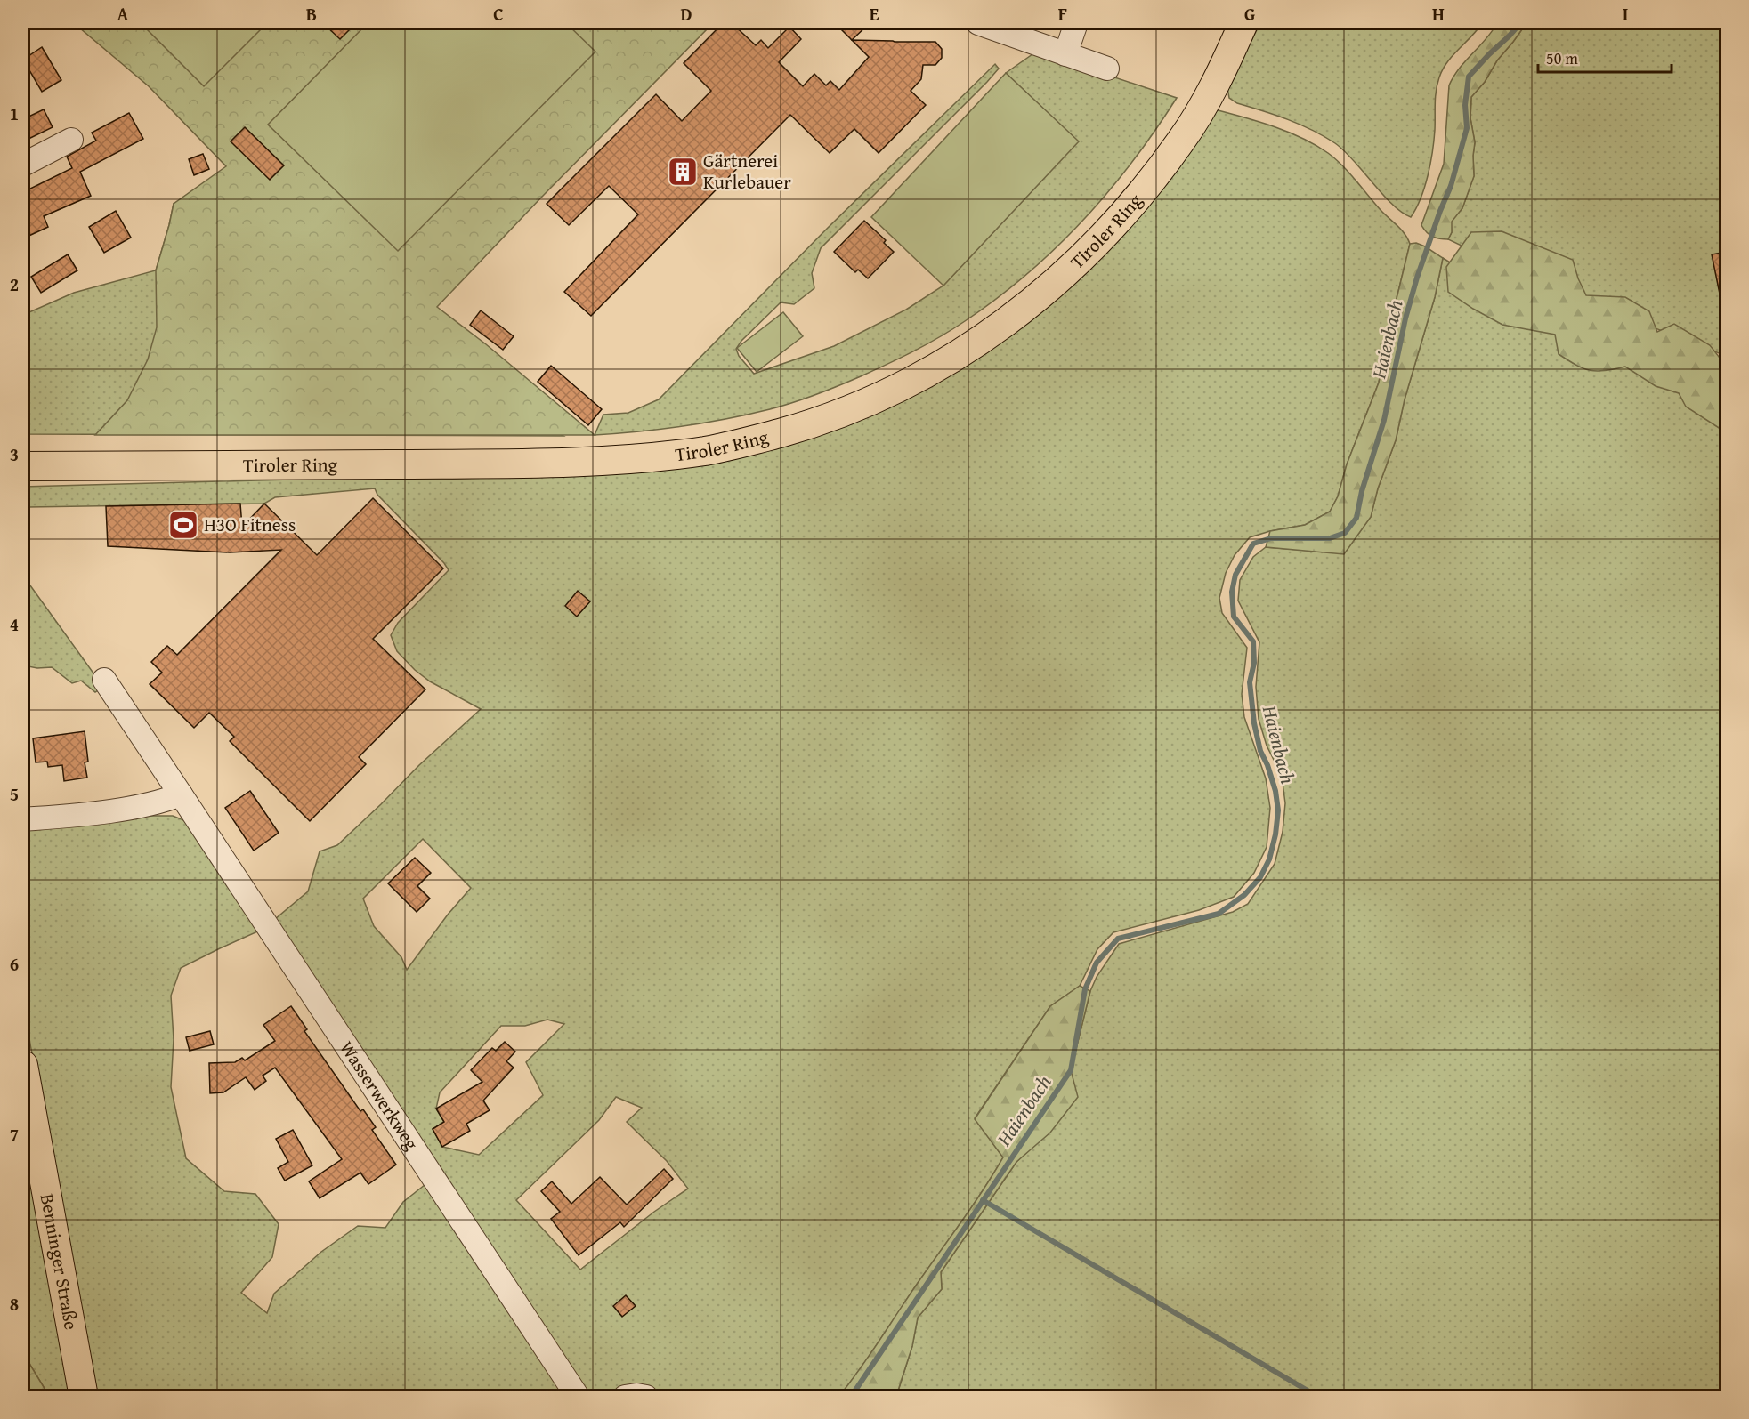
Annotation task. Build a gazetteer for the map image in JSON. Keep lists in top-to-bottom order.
{
  "streets": {
    "main road": ["Tiroler Ring", "Benninger Straße"],
    "street": ["Wasserwerkweg"]
  },
  "water": ["Haienbach"],
  "places": {
    "building": ["Gärtnerei Kurlebauer"],
    "sports": ["H3O Fitness"]
  },
  "scale_bar": "50 m",
  "grid": {
    "columns": [
      "A",
      "B",
      "C",
      "D",
      "E",
      "F",
      "G",
      "H",
      "I"
    ],
    "rows": [
      "1",
      "2",
      "3",
      "4",
      "5",
      "6",
      "7",
      "8"
    ]
  }
}
